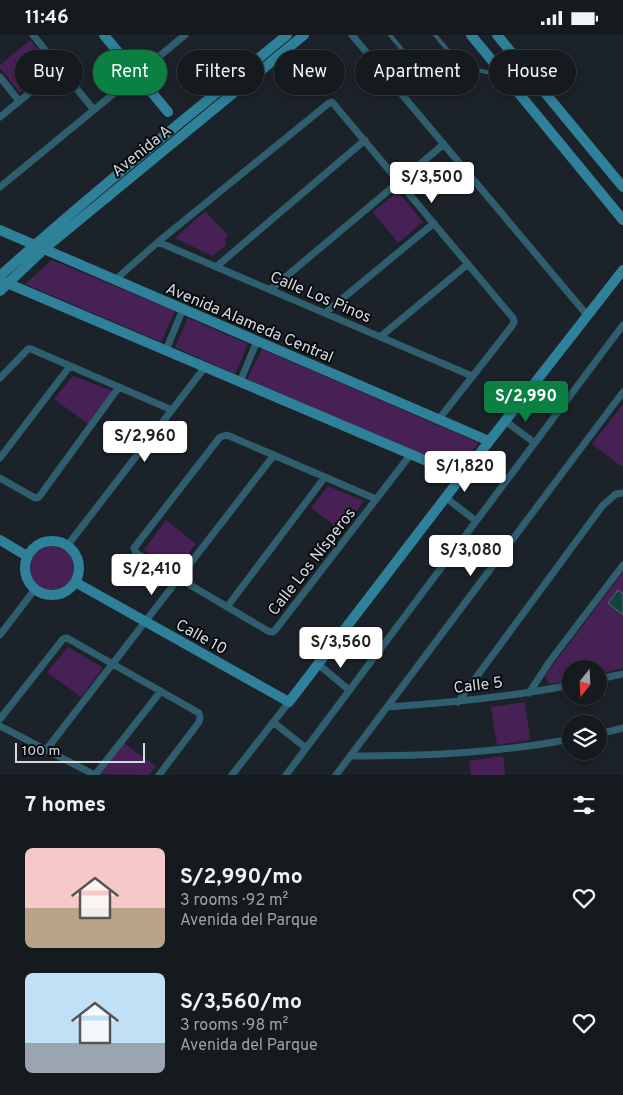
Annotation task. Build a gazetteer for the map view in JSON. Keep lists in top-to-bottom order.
{
  "streets": {
    "street": [
      "Avenida A",
      "Calle Los Pinos",
      "Avenida Alameda Central",
      "Calle Los Nísperos",
      "Calle 10",
      "Calle 5"
    ]
  },
  "crossings": [
    ["Avenida A", "Avenida Alameda Central"]
  ],
  "scale_bar": "100 m",
  "north": "bottom",
  "page": {
    "status": "11:46",
    "chip": [
      "Buy",
      "Rent",
      "Filters",
      "New",
      "Apartment",
      "House"
    ],
    "price": [
      "S/3,500",
      "S/2,990",
      "S/2,960",
      "S/1,820",
      "S/3,080",
      "S/2,410",
      "S/3,560"
    ],
    "scale": "100 m",
    "heading": "7 homes",
    "list": [
      {
        "name": "S/2,990/mo",
        "note": "3 rooms · 92 m² · Avenida del Parque"
      },
      {
        "name": "S/3,560/mo",
        "note": "3 rooms · 98 m² · Avenida del Parque"
      }
    ]
  }
}
